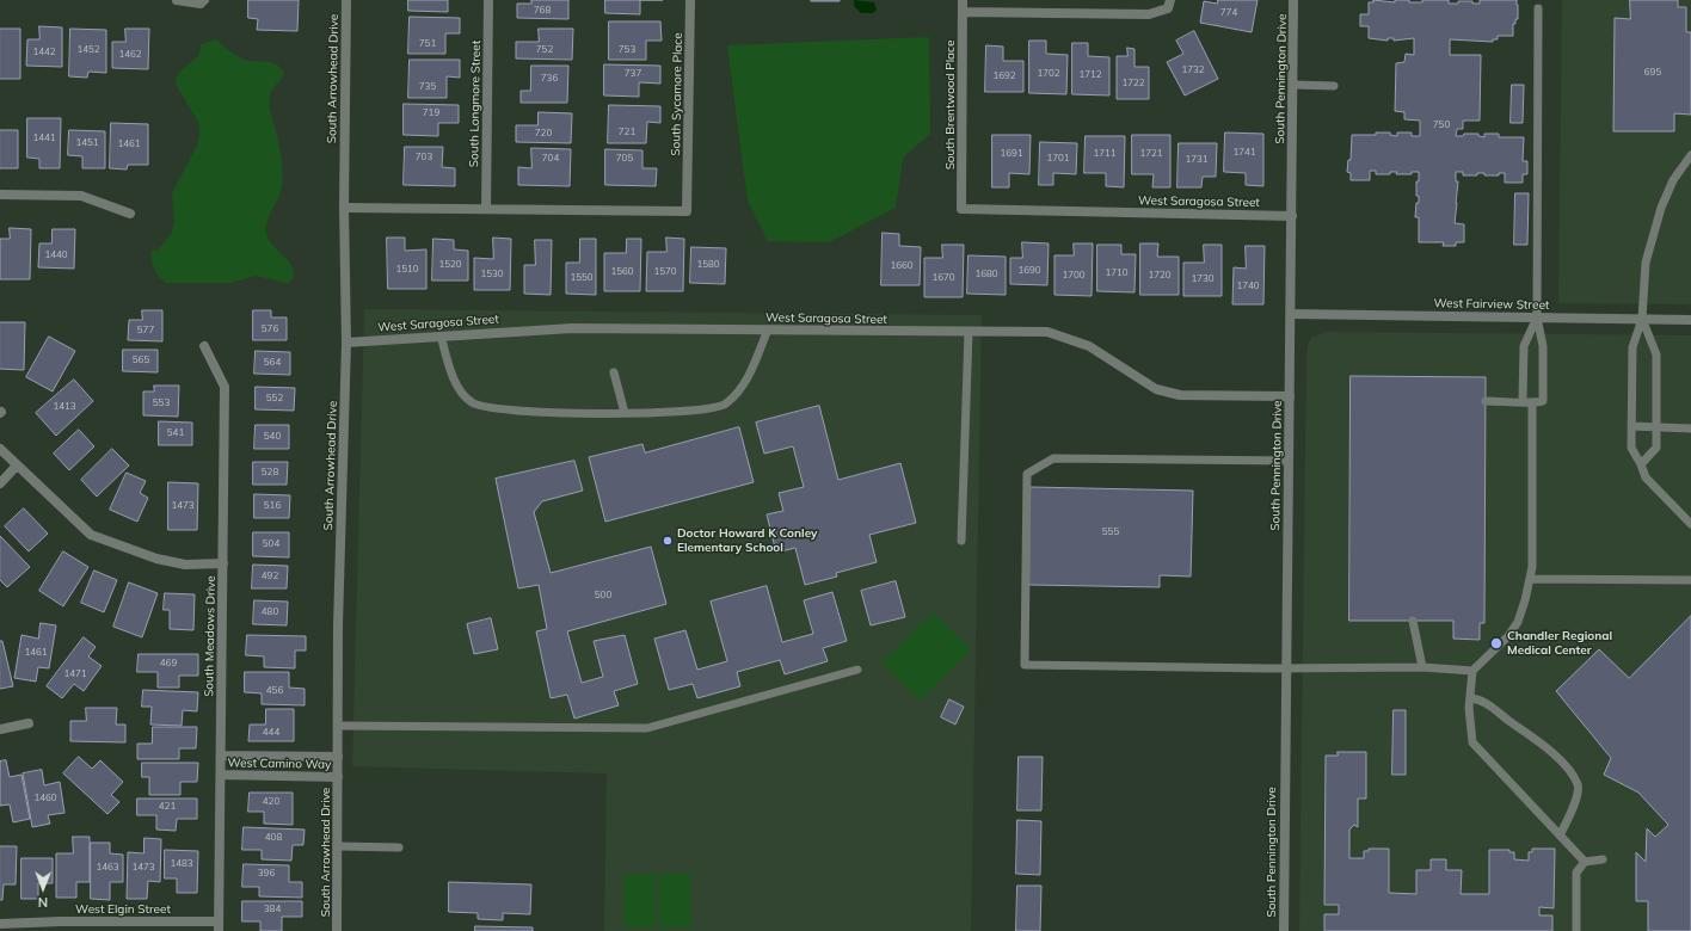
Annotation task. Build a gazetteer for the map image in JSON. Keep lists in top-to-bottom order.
{
  "streets": {
    "street": [
      "South Arrowhead Drive",
      "South Pennington Drive",
      "South Sycamore Place",
      "South Longmore Street",
      "South Brentwood Place",
      "West Saragosa Street",
      "West Fairview Street",
      "South Meadows Drive",
      "West Camino Way",
      "West Elgin Street"
    ]
  },
  "crossings": [
    ["South Arrowhead Drive", "West Saragosa Street"],
    ["South Arrowhead Drive", "West Camino Way"],
    ["South Pennington Drive", "West Saragosa Street"],
    ["South Pennington Drive", "West Fairview Street"],
    ["South Sycamore Place", "South Longmore Street"],
    ["South Brentwood Place", "West Saragosa Street"],
    ["South Meadows Drive", "West Camino Way"],
    ["South Meadows Drive", "West Elgin Street"]
  ],
  "places": ["Doctor Howard K Conley Elementary School", "Chandler Regional Medical Center"],
  "house_numbers": [
    "768",
    "774",
    "751",
    "1452",
    "752",
    "753",
    "1442",
    "1462",
    "1732",
    "695",
    "737",
    "1702",
    "1712",
    "1692",
    "736",
    "1722",
    "735",
    "719",
    "750",
    "721",
    "720",
    "1441",
    "1451",
    "1461",
    "1741",
    "1691",
    "1711",
    "1721",
    "703",
    "704",
    "705",
    "1701",
    "1731",
    "1440",
    "1520",
    "1580",
    "1660",
    "1510",
    "1690",
    "1560",
    "1570",
    "1710",
    "1530",
    "1680",
    "1700",
    "1720",
    "1550",
    "1670",
    "1730",
    "1740",
    "576",
    "577",
    "565",
    "564",
    "552",
    "553",
    "1413",
    "541",
    "540",
    "528",
    "1473",
    "516",
    "555",
    "504",
    "492",
    "500",
    "480",
    "1461",
    "469",
    "1471",
    "456",
    "444",
    "1460",
    "420",
    "421",
    "408",
    "1483",
    "1463",
    "1473",
    "396",
    "384"
  ],
  "north": "bottom"
}
